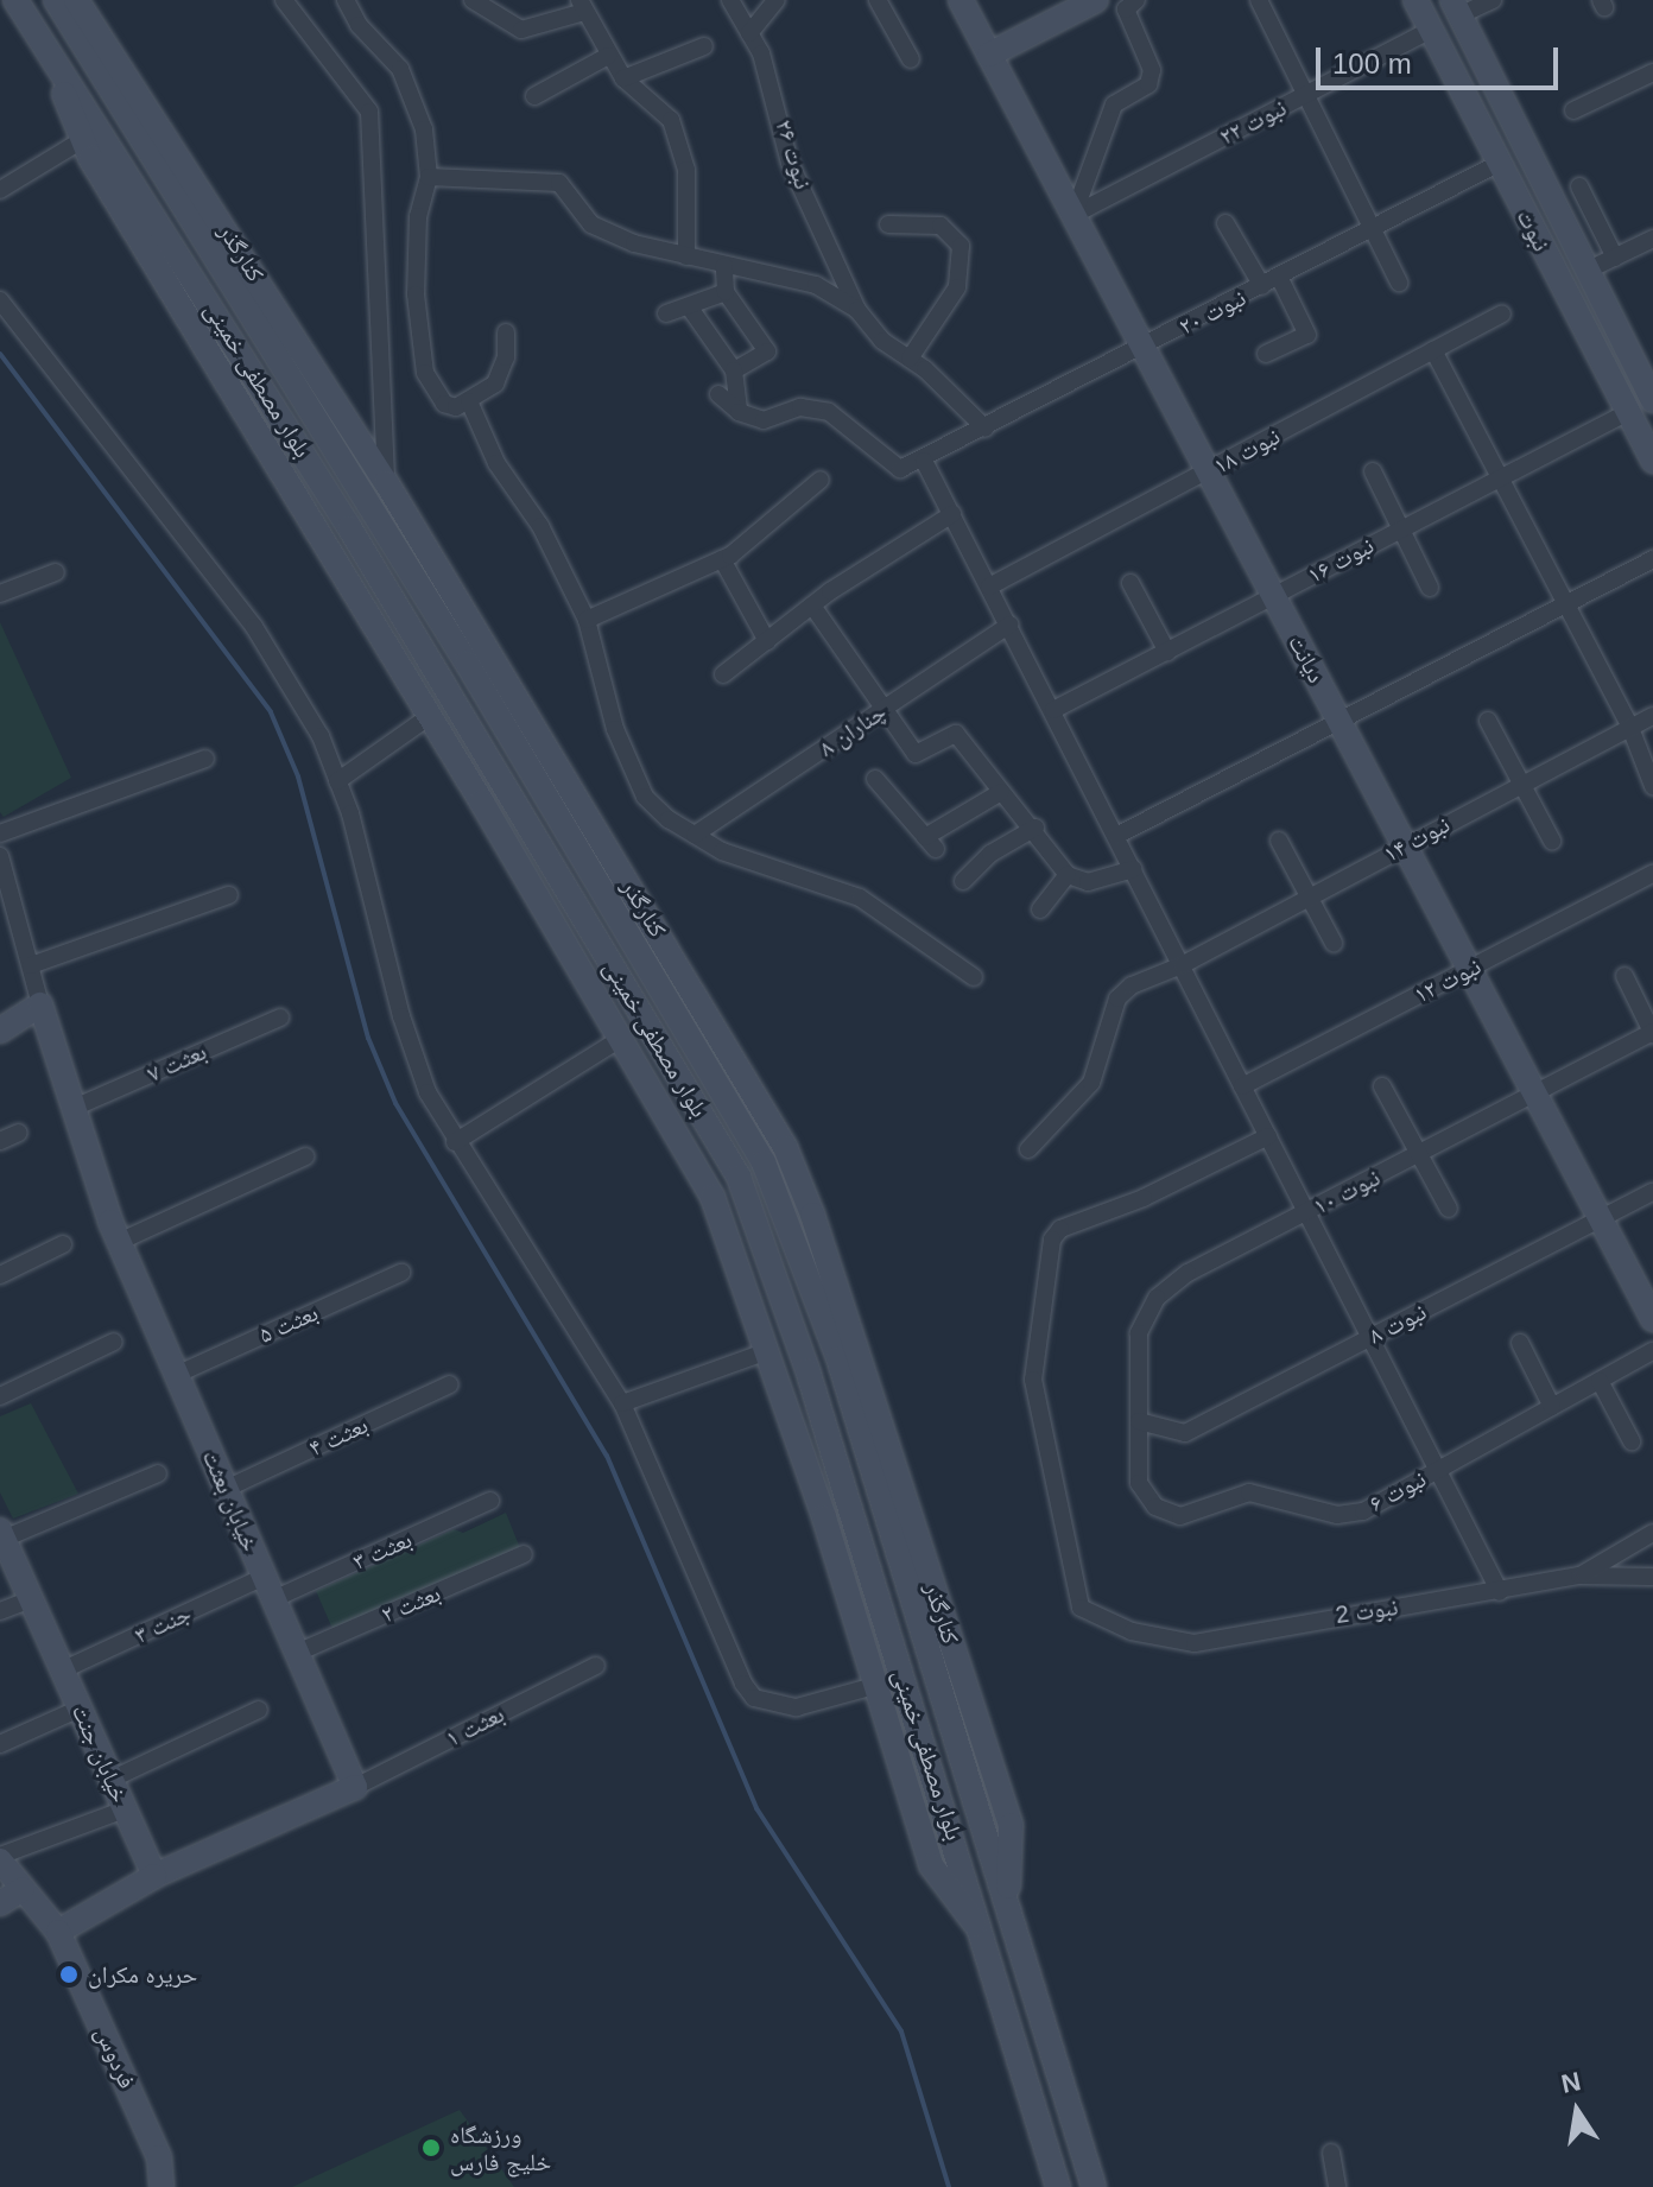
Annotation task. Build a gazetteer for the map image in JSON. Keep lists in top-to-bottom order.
{
  "streets": {
    "street": [
      "نبوت ۲۲",
      "نبوت ۲۶",
      "نبوت",
      "کنارگذر",
      "نبوت ۲۰",
      "بلوار مصطفی خمینی",
      "نبوت ۱۸",
      "نبوت ۱۶",
      "دیانت",
      "چناران ۸",
      "نبوت ۱۴",
      "نبوت ۱۲",
      "بعثت ۷",
      "نبوت ۱۰",
      "بعثت ۵",
      "نبوت ۸",
      "بعثت ۴",
      "نبوت ۶",
      "خیابان بعثت",
      "بعثت ۳",
      "بعثت ۲",
      "نبوت 2",
      "جنت ۳",
      "بعثت ۱",
      "خیابان جنت",
      "فردوس"
    ]
  },
  "crossings": [
    ["نبوت ۲۲", "نبوت"],
    ["نبوت ۲۲", "دیانت"],
    ["نبوت", "نبوت ۲۰"],
    ["نبوت", "نبوت ۱۶"],
    ["کنارگذر", "بلوار مصطفی خمینی"],
    ["نبوت ۲۰", "دیانت"],
    ["نبوت ۱۸", "دیانت"],
    ["نبوت ۱۶", "دیانت"],
    ["دیانت", "نبوت ۱۴"],
    ["دیانت", "نبوت ۱۲"],
    ["دیانت", "نبوت ۱۰"],
    ["دیانت", "نبوت ۸"],
    ["بعثت ۷", "خیابان بعثت"],
    ["نبوت ۱۰", "نبوت ۸"],
    ["نبوت ۱۰", "نبوت ۶"],
    ["بعثت ۵", "خیابان بعثت"],
    ["نبوت ۸", "نبوت ۶"],
    ["بعثت ۴", "خیابان بعثت"],
    ["خیابان بعثت", "بعثت ۳"],
    ["خیابان بعثت", "بعثت ۲"],
    ["خیابان بعثت", "جنت ۳"],
    ["خیابان بعثت", "بعثت ۱"],
    ["بعثت ۳", "جنت ۳"],
    ["جنت ۳", "خیابان جنت"]
  ],
  "places": ["حریره مکران", "ورزشگاه خلیج فارس"],
  "scale_bar": "100 m",
  "north": "top"
}
